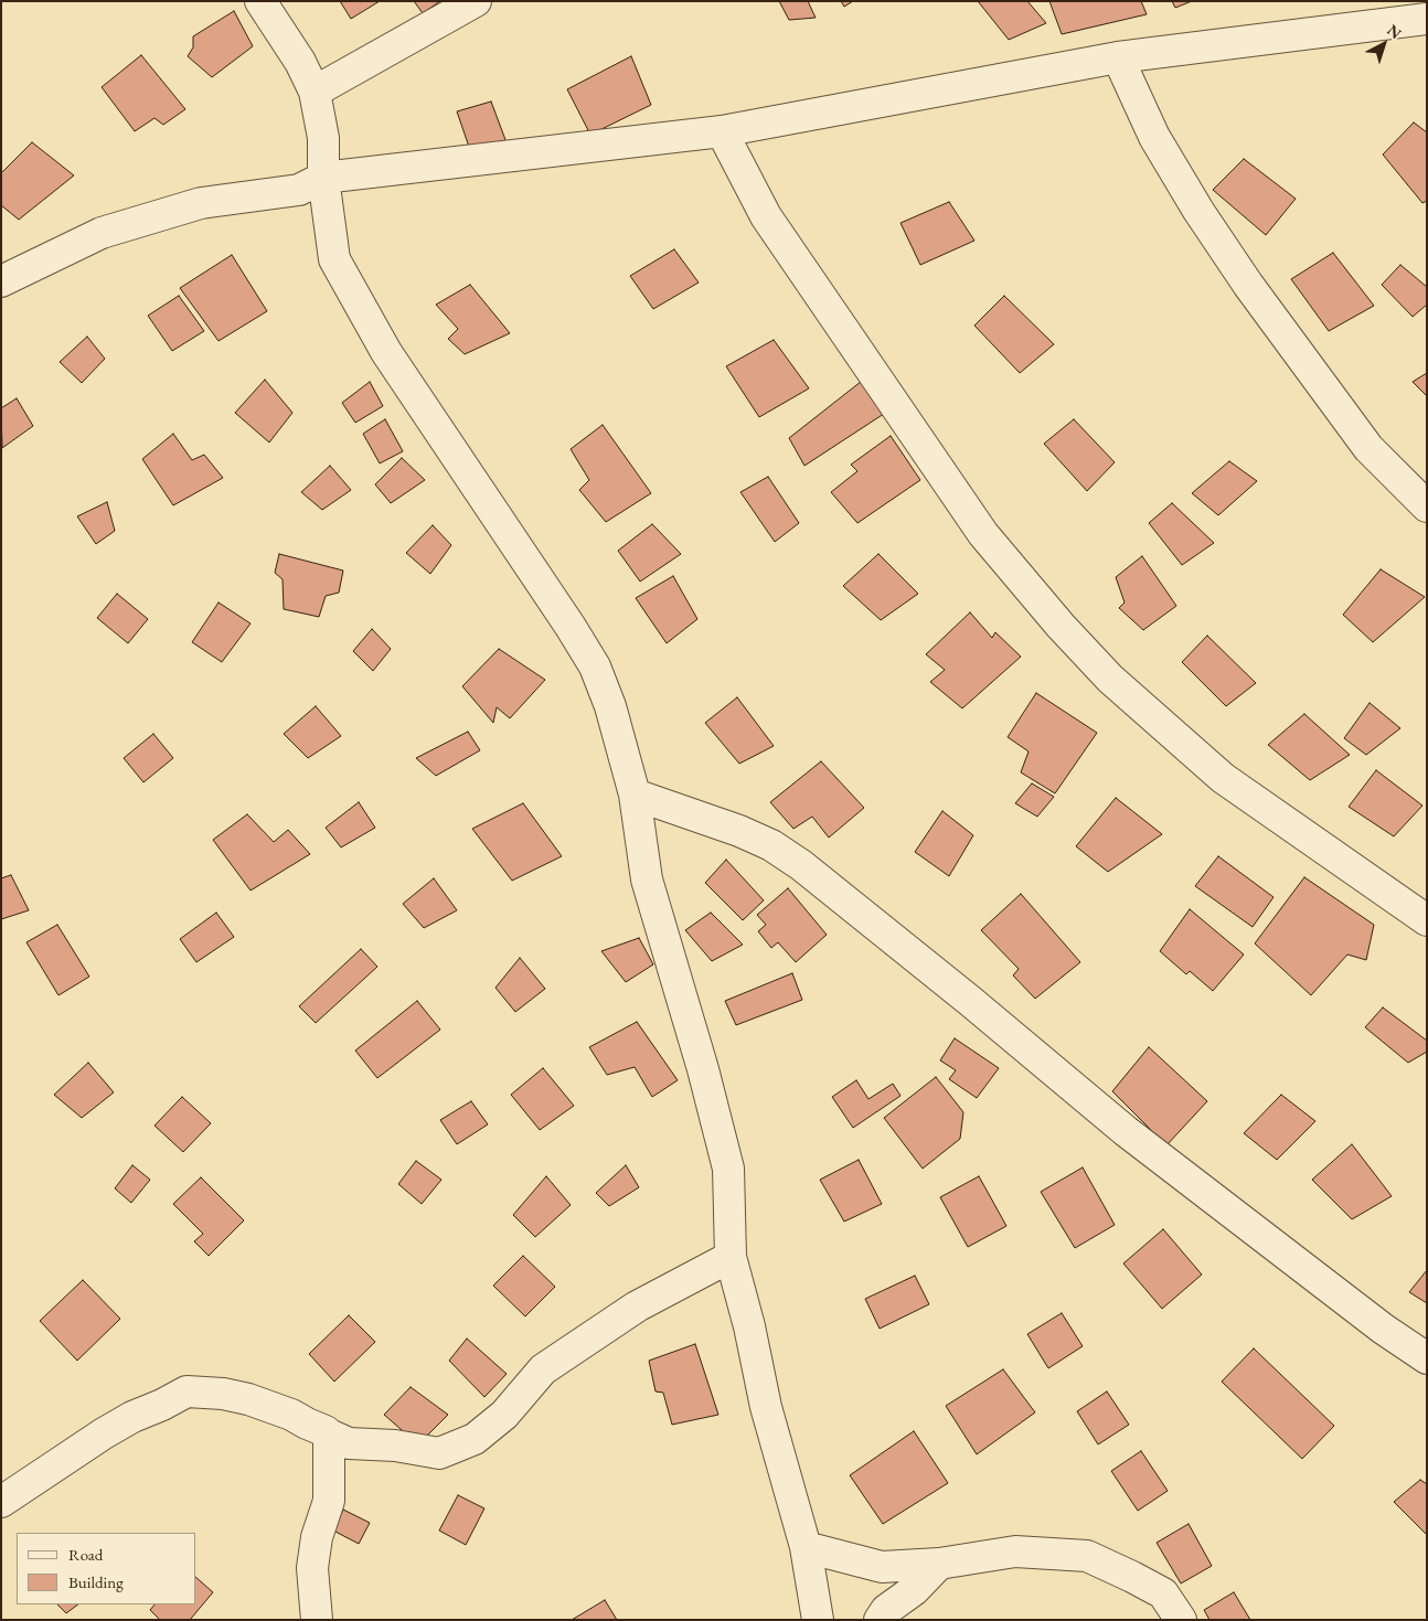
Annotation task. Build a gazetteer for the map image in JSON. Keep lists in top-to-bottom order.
{
  "legend": ["Road", "Building"],
  "north": "top right"
}
